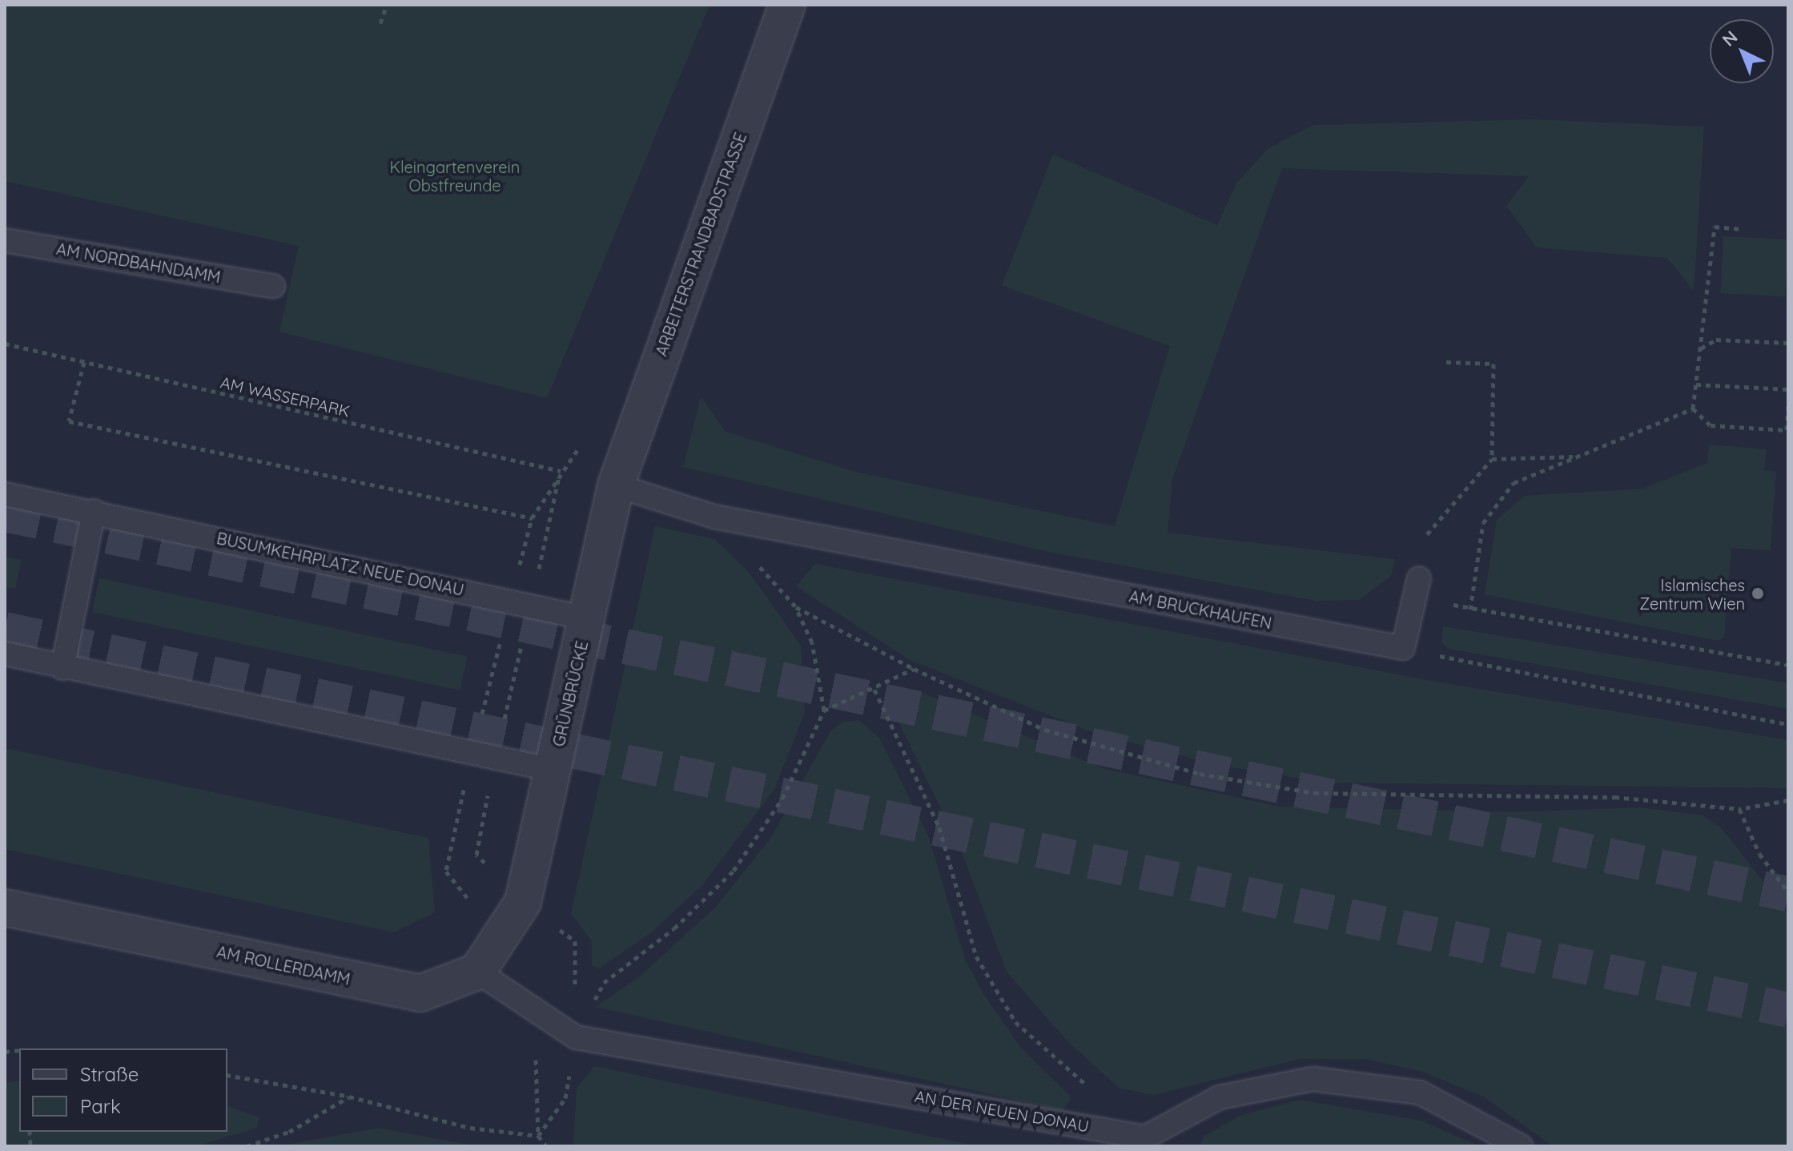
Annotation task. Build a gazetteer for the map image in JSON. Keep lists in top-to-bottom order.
{
  "streets": {
    "street": ["ARBEITERSTRANDBADSTRASSE", "GRÜNBRÜCKE", "AM ROLLERDAMM"],
    "lane": [
      "AM NORDBAHNDAMM",
      "BUSUMKEHRPLATZ NEUE DONAU",
      "AM BRUCKHAUFEN",
      "AN DER NEUEN DONAU"
    ],
    "path": ["AM WASSERPARK"]
  },
  "crossings": [
    ["ARBEITERSTRANDBADSTRASSE", "AM BRUCKHAUFEN"],
    ["ARBEITERSTRANDBADSTRASSE", "GRÜNBRÜCKE"],
    ["BUSUMKEHRPLATZ NEUE DONAU", "GRÜNBRÜCKE"],
    ["AM BRUCKHAUFEN", "GRÜNBRÜCKE"]
  ],
  "parks": ["Kleingartenverein Obstfreunde"],
  "places": ["Islamisches Zentrum Wien"],
  "legend": ["Straße", "Park"],
  "north": "top left"
}
